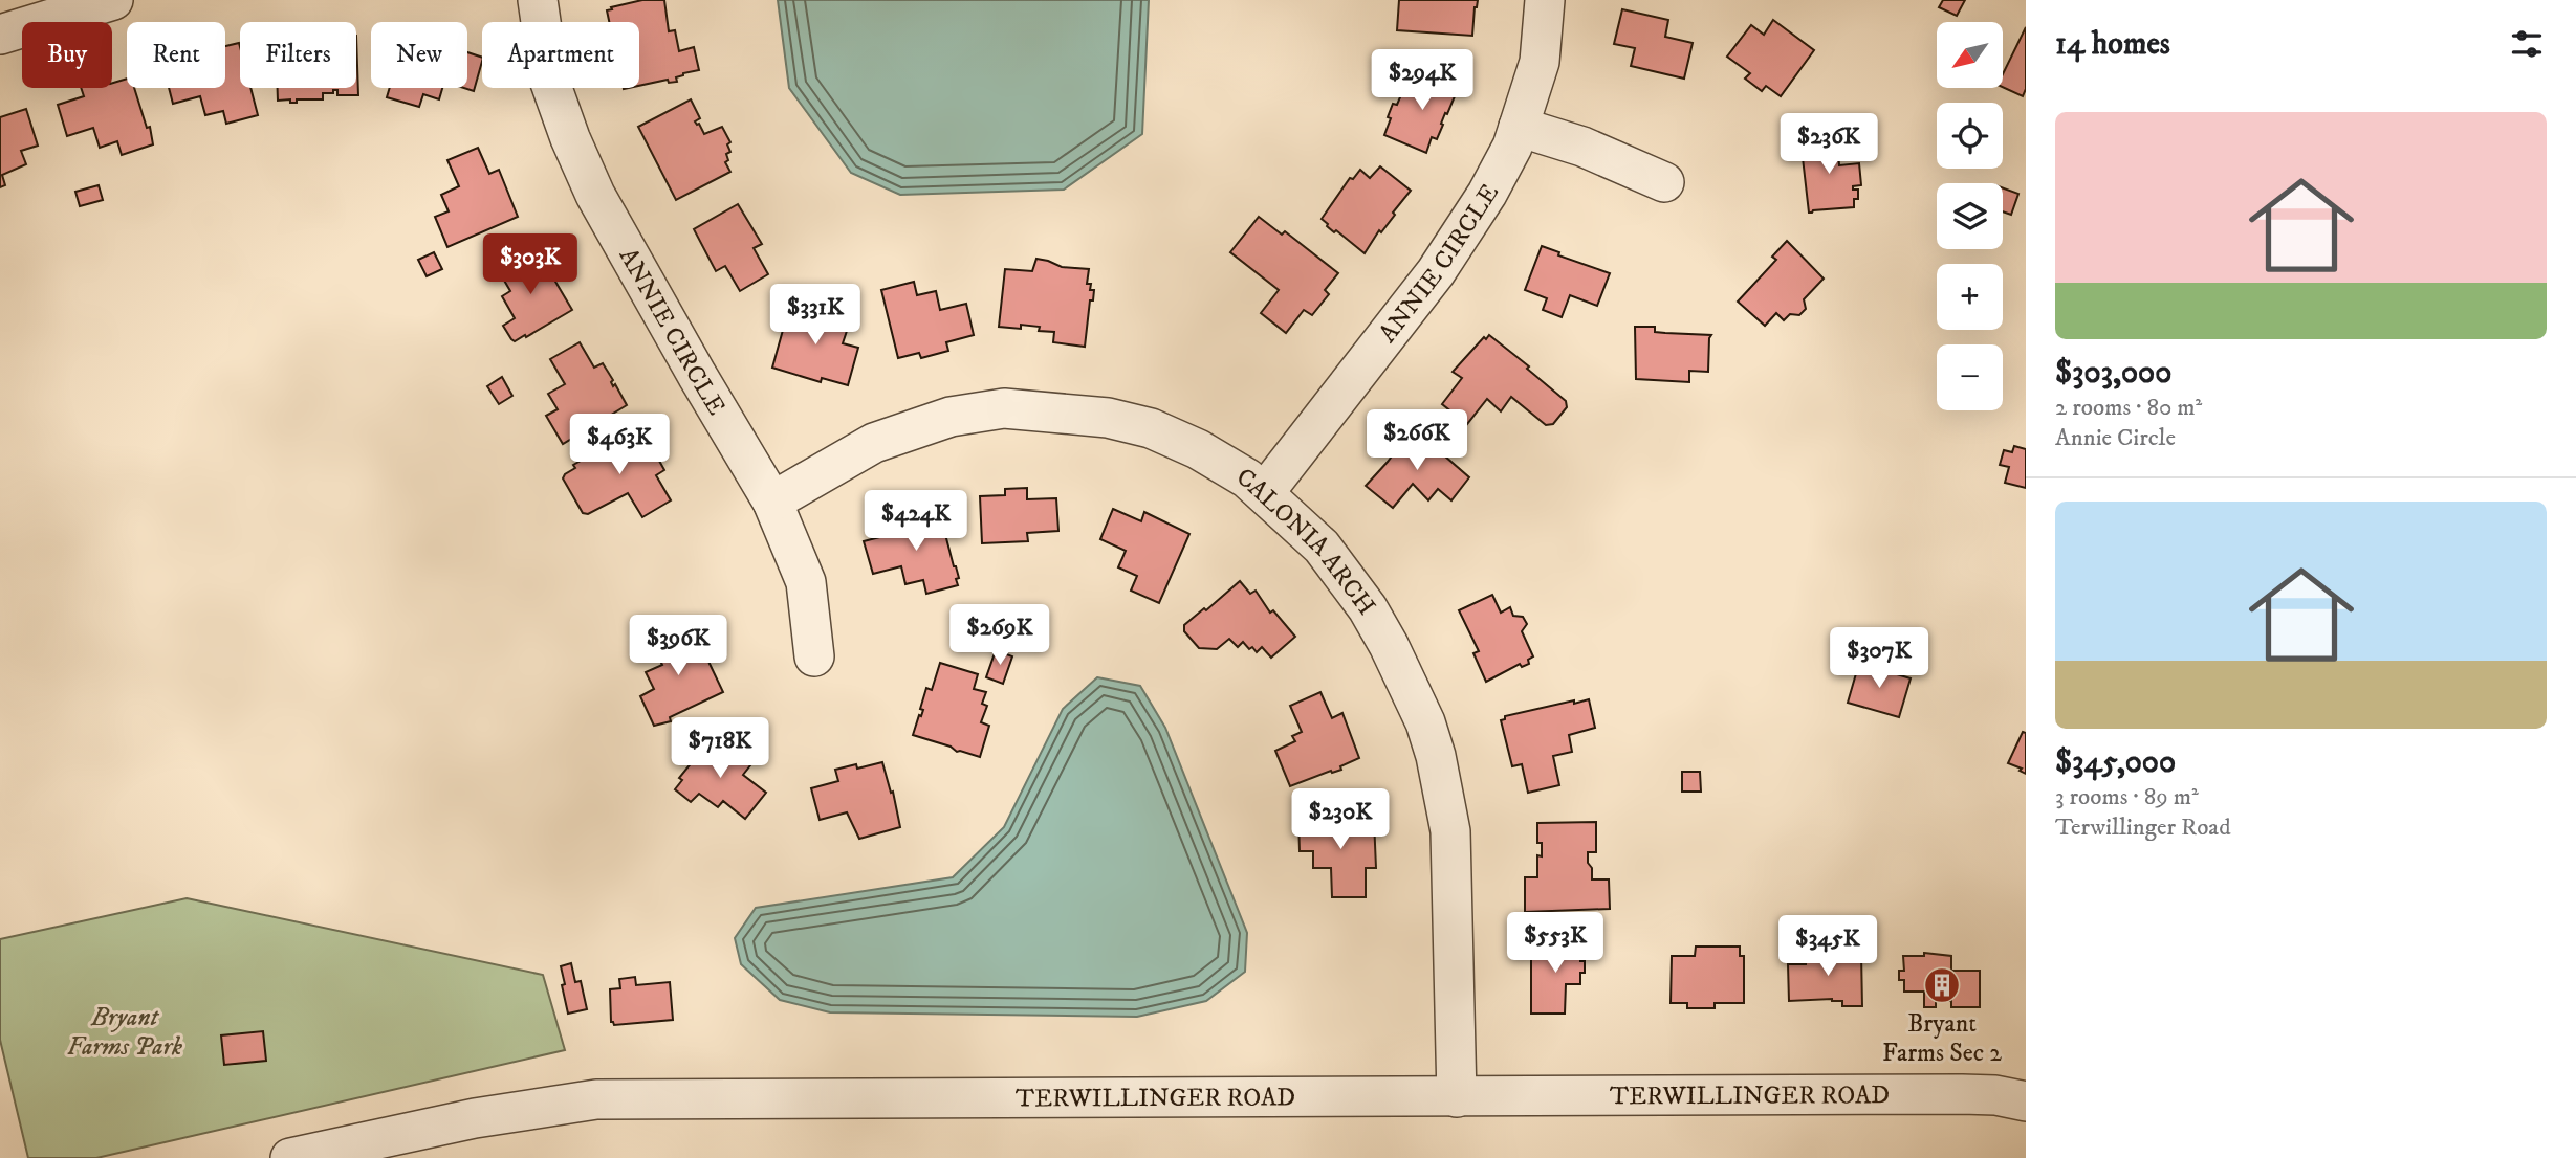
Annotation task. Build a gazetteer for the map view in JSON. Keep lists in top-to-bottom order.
{
  "streets": {
    "street": ["ANNIE CIRCLE", "CALONIA ARCH", "TERWILLINGER ROAD"]
  },
  "crossings": [
    ["ANNIE CIRCLE", "CALONIA ARCH"],
    ["CALONIA ARCH", "TERWILLINGER ROAD"]
  ],
  "parks": ["Bryant Farms Park"],
  "places": {
    "building": ["Bryant Farms Sec 2"]
  },
  "north": "bottom left",
  "page": {
    "heading": "14 homes",
    "map_buttons": ["+", "−"],
    "chip": [
      "Buy",
      "Rent",
      "Filters",
      "New",
      "Apartment"
    ],
    "price": [
      "$294K",
      "$236K",
      "$303K",
      "$331K",
      "$266K",
      "$463K",
      "$424K",
      "$269K",
      "$396K",
      "$307K",
      "$718K",
      "$230K",
      "$553K",
      "$345K"
    ],
    "list": [
      {
        "name": "$303,000",
        "note": "2 rooms · 80 m² · Annie Circle"
      },
      {
        "name": "$345,000",
        "note": "3 rooms · 89 m² · Terwillinger Road"
      }
    ]
  }
}
